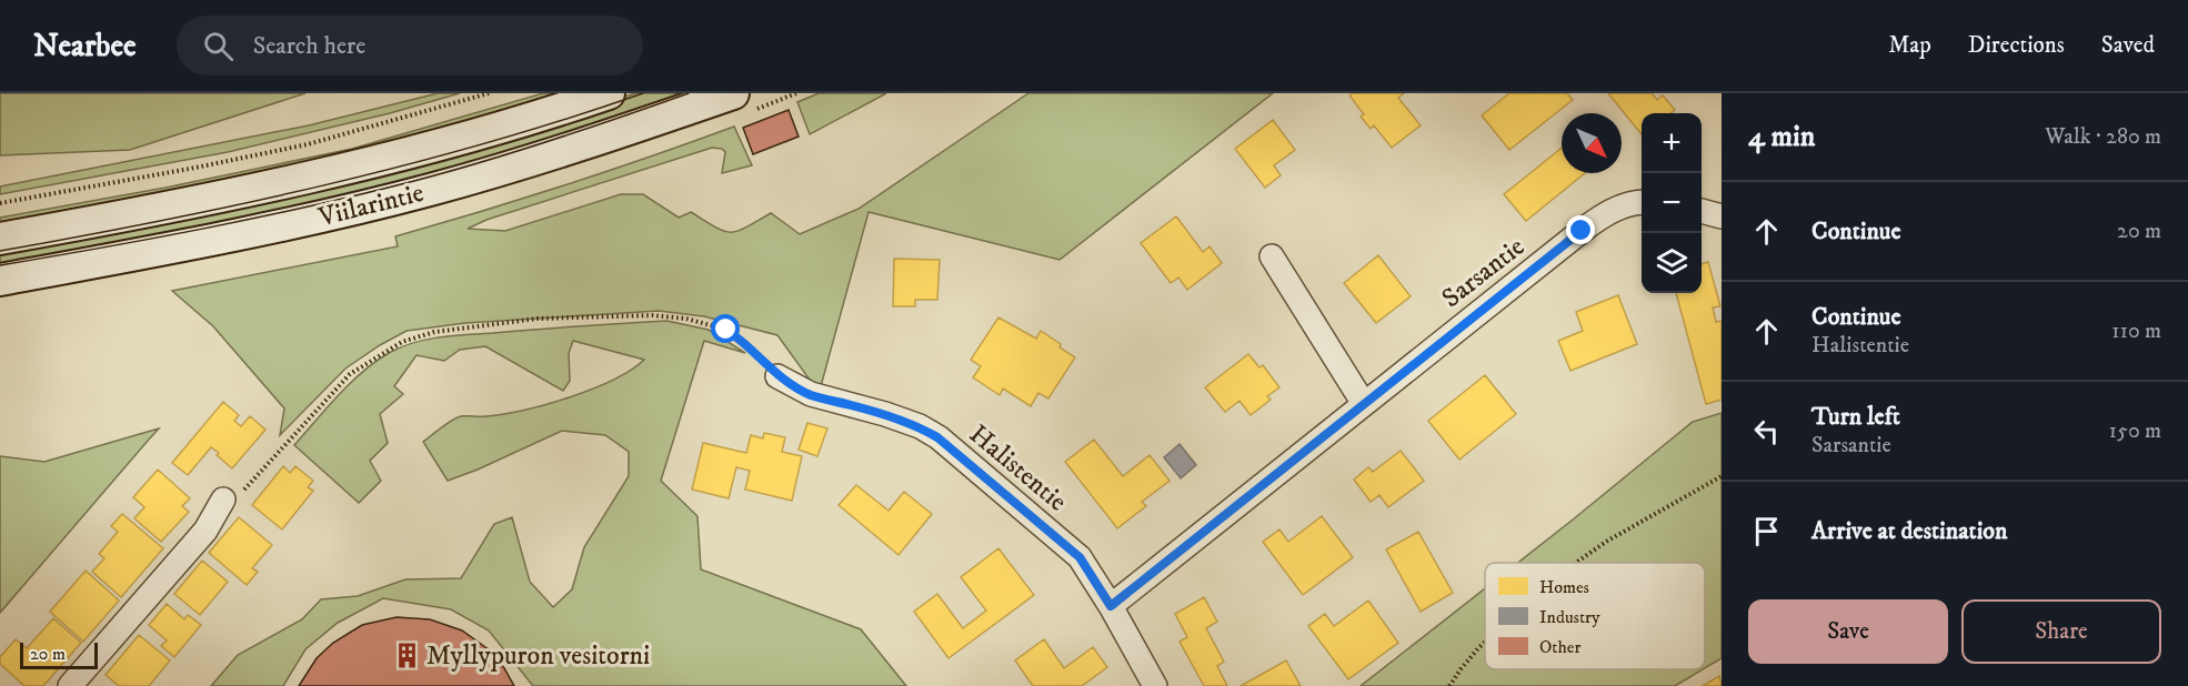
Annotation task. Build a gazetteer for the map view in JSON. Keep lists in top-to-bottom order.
{
  "streets": {
    "main road": ["Viilarintie"],
    "street": ["Sarsantie", "Halistentie"]
  },
  "crossings": [
    ["Sarsantie", "Halistentie"]
  ],
  "places": {
    "building": ["Myllypuron vesitorni"]
  },
  "legend": ["Homes", "Industry", "Other"],
  "scale_bar": "20 m",
  "north": "bottom right",
  "page": {
    "header": "Nearbee",
    "search": "Search here",
    "nav": ["Map", "Directions", "Saved"],
    "heading": ["4 min", "Walk · 280 m"],
    "map_buttons": ["+", "−"],
    "list": [
      ["Continue", "20 m"],
      ["Continue", "Halistentie", "110 m"],
      ["Turn left", "Sarsantie", "150 m"],
      "Arrive at destination"
    ],
    "buttons": ["Save", "Share"],
    "scale": "20 m"
  }
}
